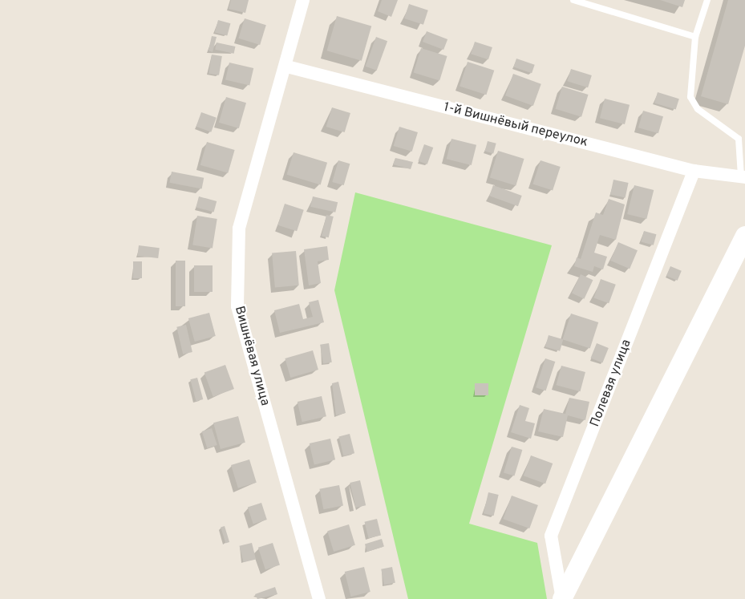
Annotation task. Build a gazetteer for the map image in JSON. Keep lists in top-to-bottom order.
{
  "streets": {
    "street": ["1-й Вишнёвый переулок", "Вишнёвая улица", "Полевая улица"]
  },
  "crossings": [
    ["1-й Вишнёвый переулок", "Вишнёвая улица"],
    ["1-й Вишнёвый переулок", "Полевая улица"]
  ]
}
